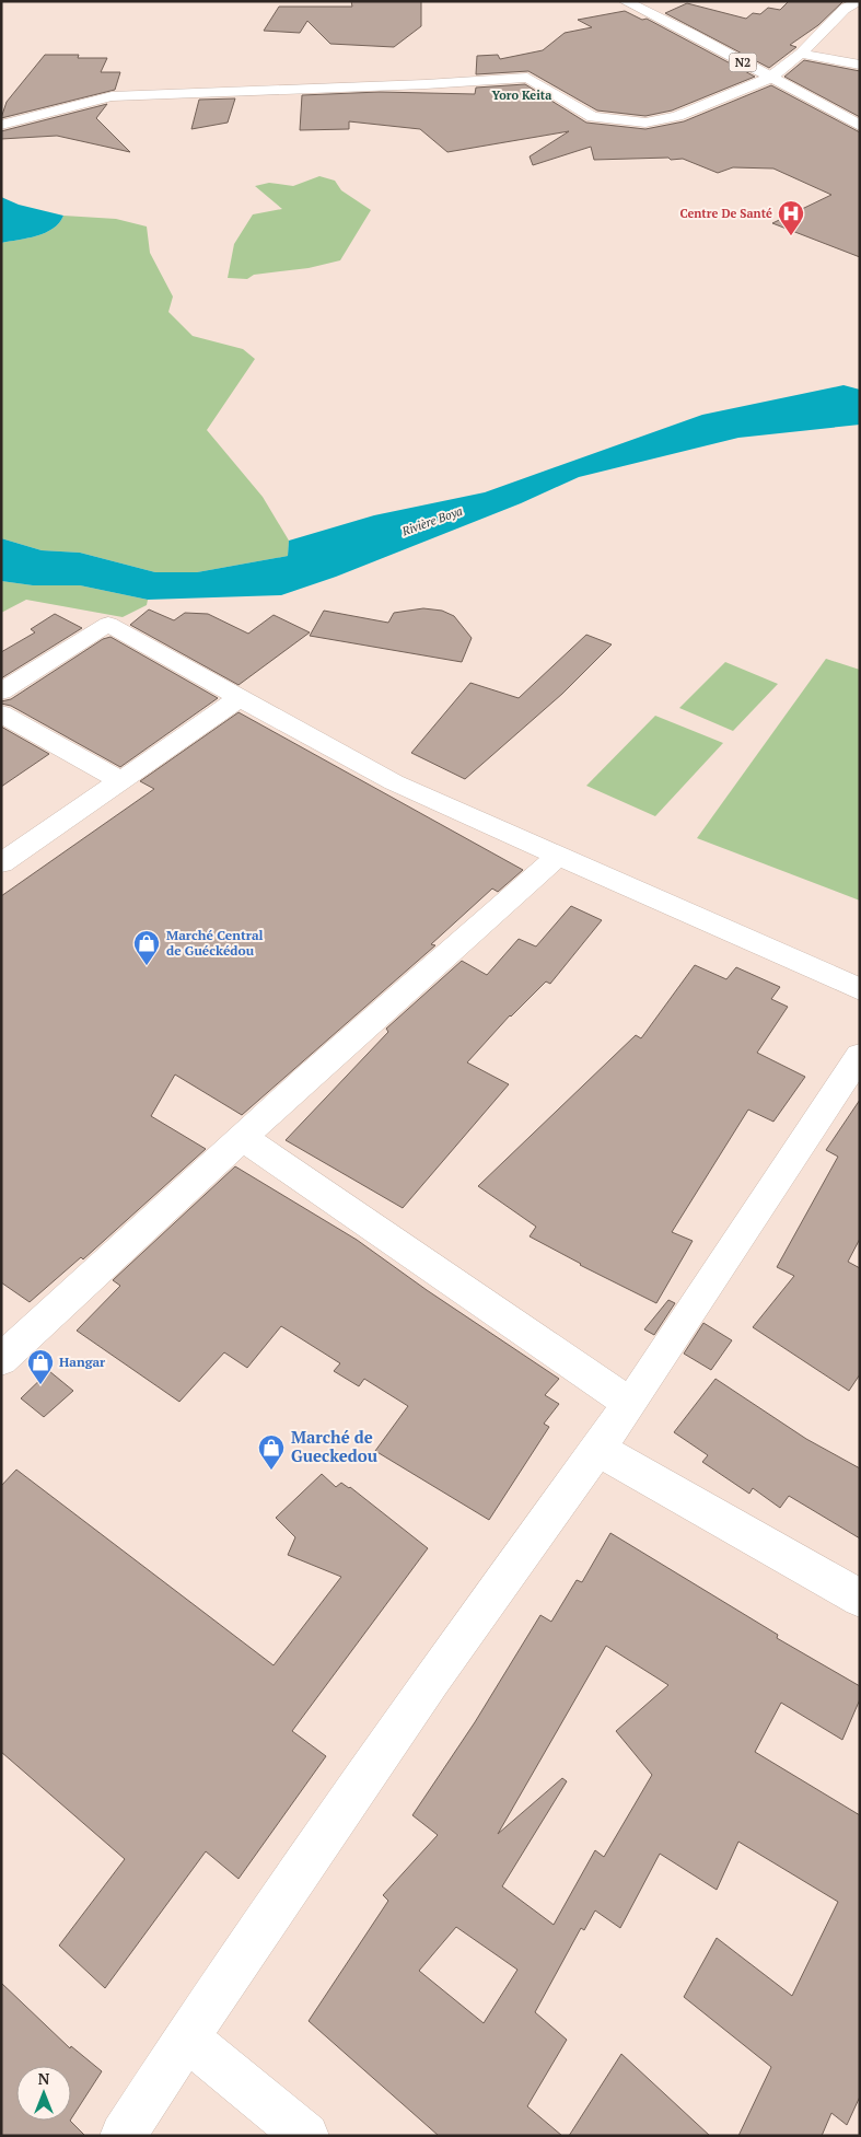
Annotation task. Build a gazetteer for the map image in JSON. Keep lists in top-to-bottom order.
{
  "streets": {
    "main road": ["N2"]
  },
  "districts": ["Yoro Keita"],
  "water": ["Rivière Boya"],
  "places": {
    "hospital": ["Centre De Santé"],
    "shop": ["Marché Central de Guéckédou", "Hangar", "Marché de Gueckedou"]
  },
  "north": "top"
}
